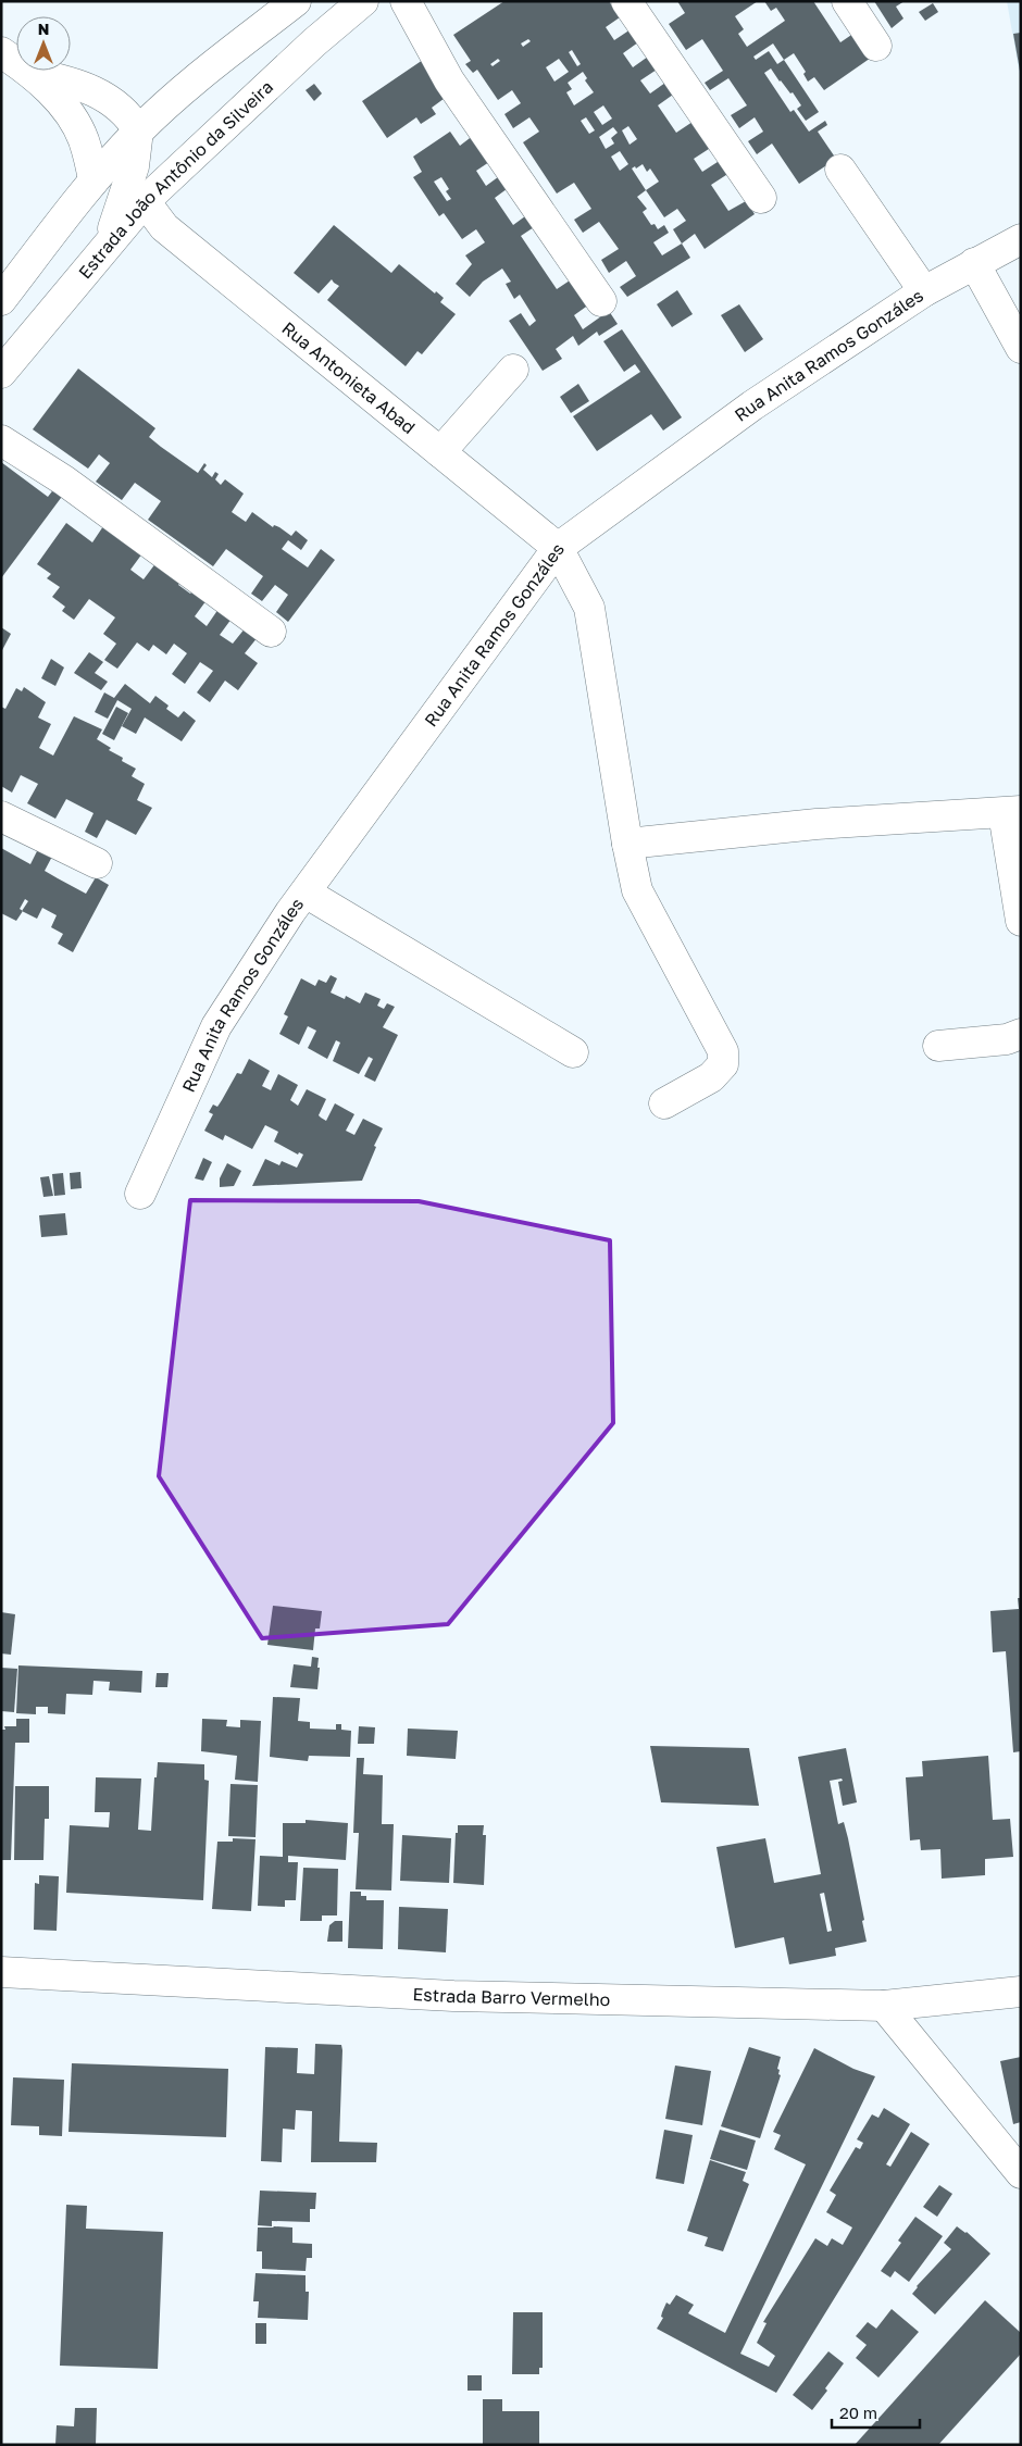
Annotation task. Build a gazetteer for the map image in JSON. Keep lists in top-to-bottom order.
{
  "streets": {
    "street": [
      "Estrada João Antônio da Silveira",
      "Rua Anita Ramos Gonzáles",
      "Rua Antonieta Abad",
      "Estrada Barro Vermelho"
    ]
  },
  "crossings": [
    ["Estrada João Antônio da Silveira", "Rua Antonieta Abad"],
    ["Rua Anita Ramos Gonzáles", "Rua Antonieta Abad"]
  ],
  "scale_bar": "20 m",
  "north": "top"
}
